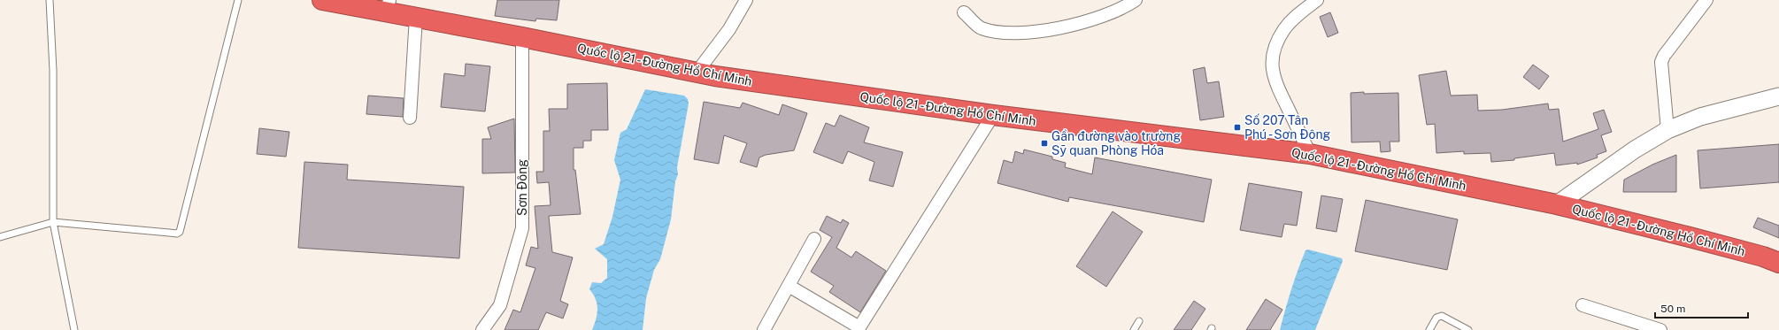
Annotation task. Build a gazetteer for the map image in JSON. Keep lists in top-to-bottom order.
{
  "streets": {
    "highway": ["Quốc lộ 21 - Đường Hồ Chí Minh"],
    "street": ["Sơn Đông"]
  },
  "crossings": [
    ["Quốc lộ 21 - Đường Hồ Chí Minh", "Sơn Đông"]
  ],
  "places": {
    "transit": ["Số 207 Tân Phú - Sơn Đông", "Gần đường vào trường Sỹ quan Phòng Hóa"]
  },
  "scale_bar": "50 m"
}
